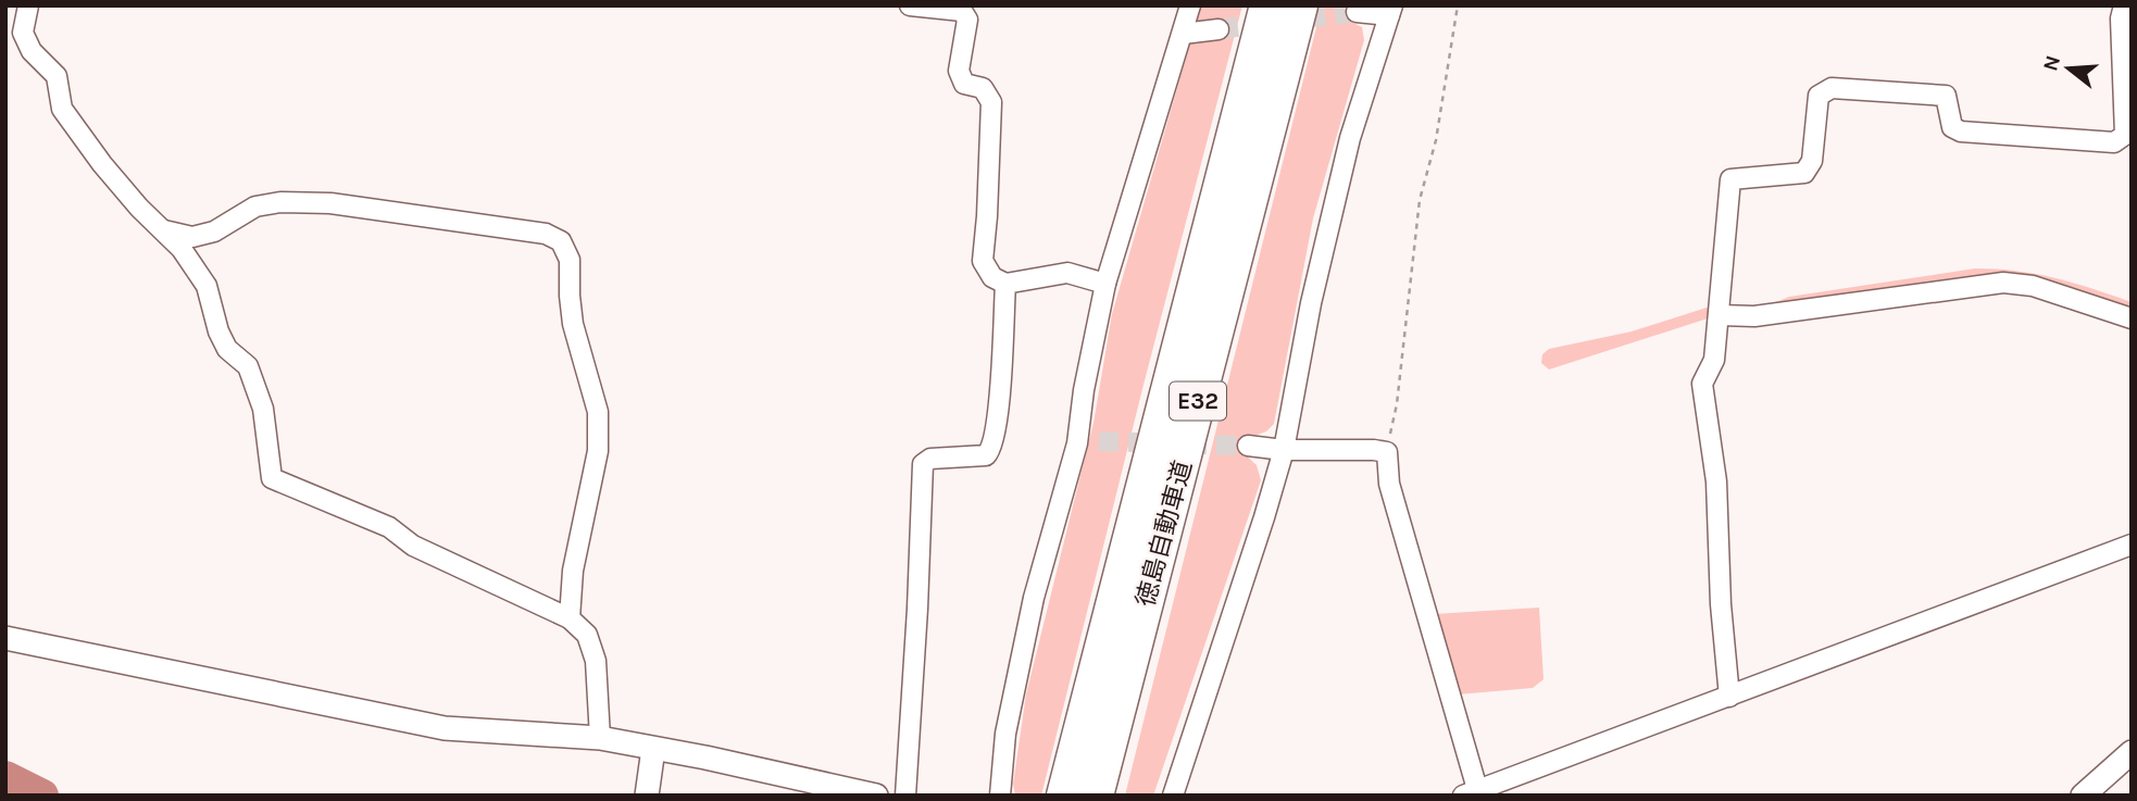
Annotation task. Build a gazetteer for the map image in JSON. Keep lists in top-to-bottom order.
{
  "streets": {
    "highway": ["E32", "徳島自動車道"]
  },
  "north": "left"
}
